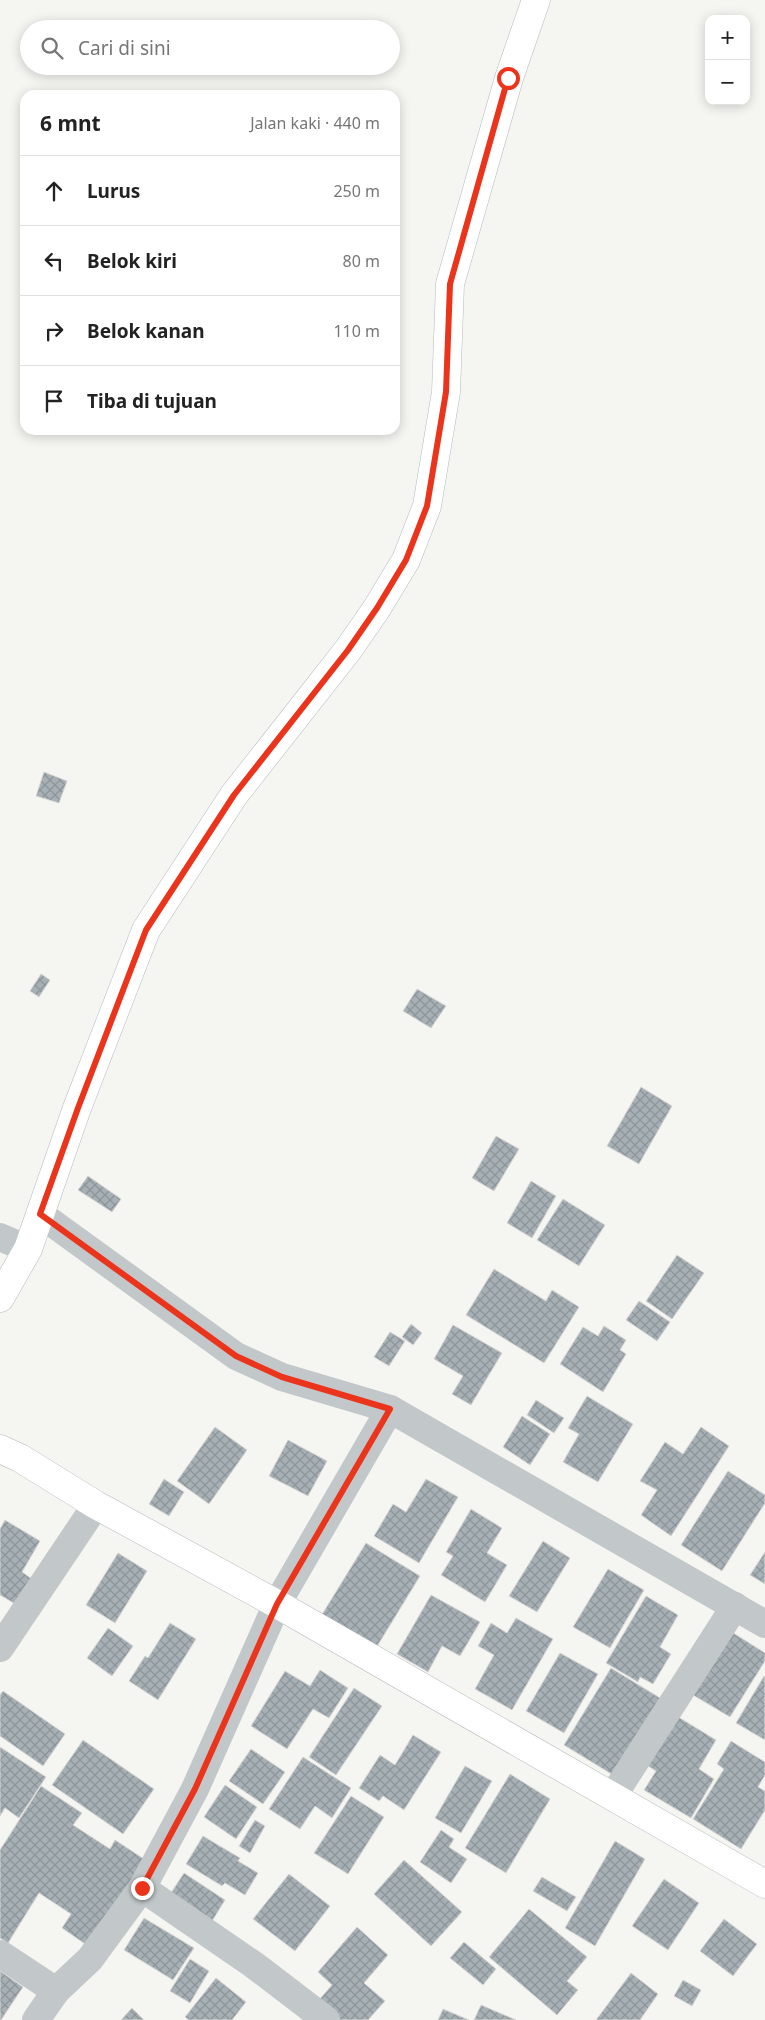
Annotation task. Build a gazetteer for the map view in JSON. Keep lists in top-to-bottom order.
{
  "page": {
    "map_buttons": ["+", "−"],
    "search": "Cari di sini",
    "heading": ["6 mnt", "Jalan kaki · 440 m"],
    "list": [
      ["Lurus", "250 m"],
      ["Belok kiri", "80 m"],
      ["Belok kanan", "110 m"],
      "Tiba di tujuan"
    ]
  }
}
